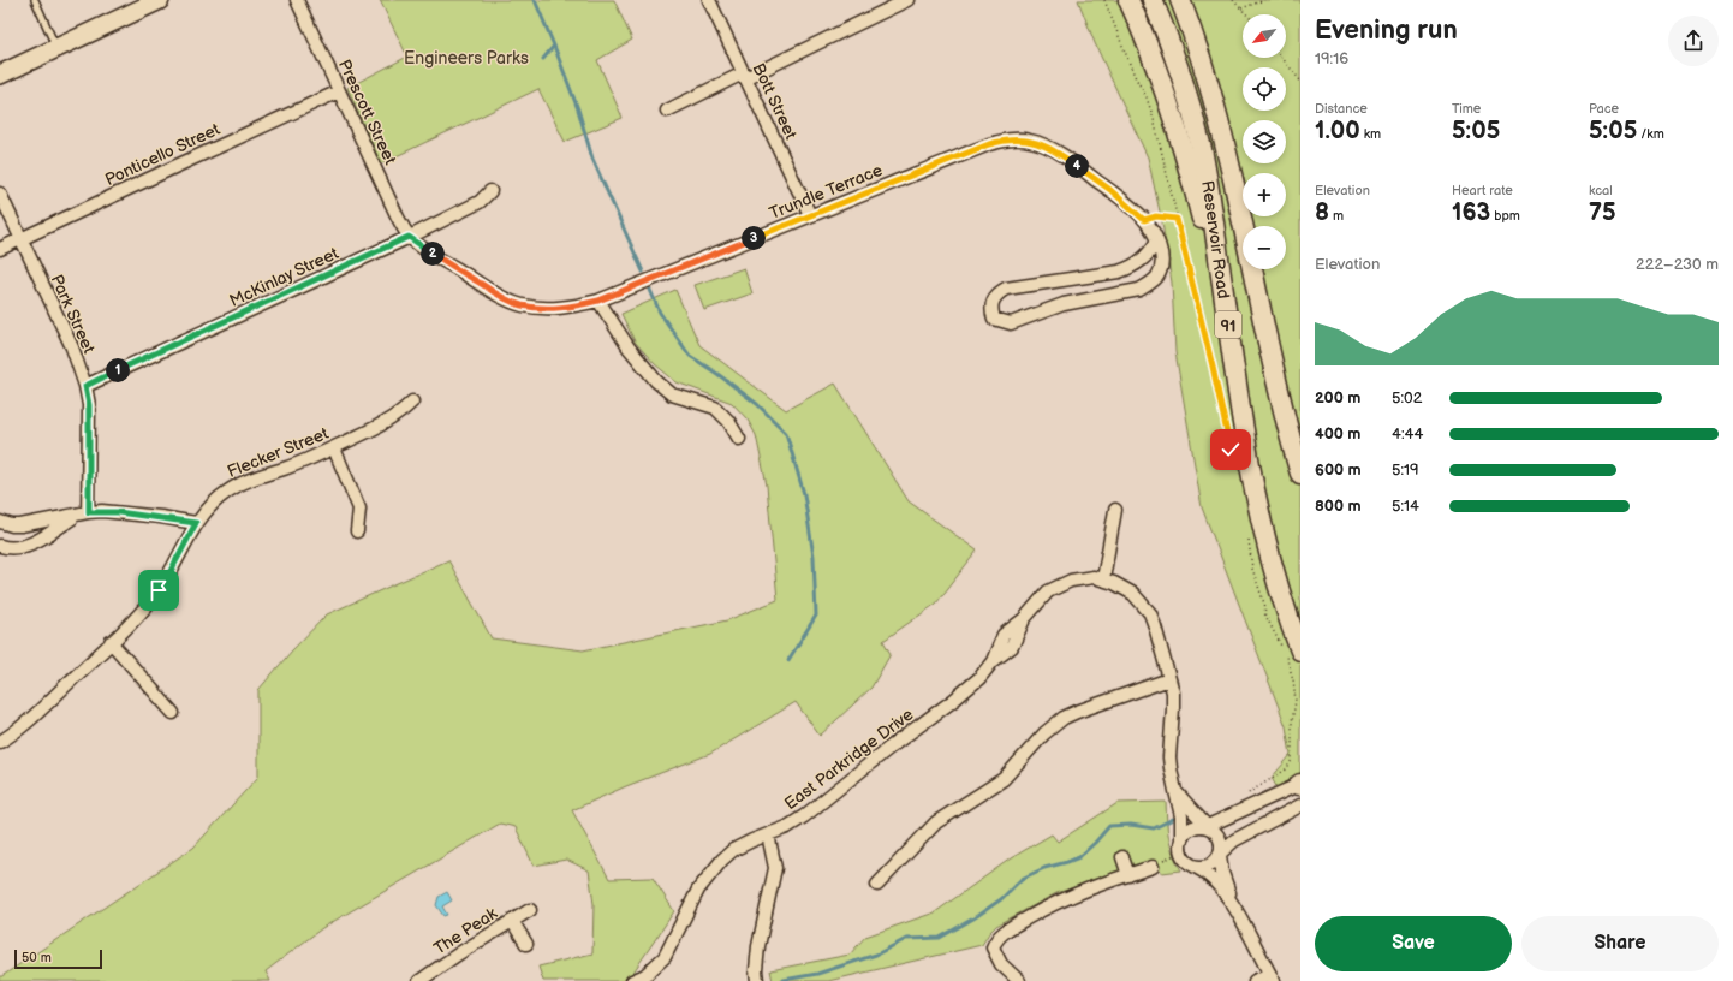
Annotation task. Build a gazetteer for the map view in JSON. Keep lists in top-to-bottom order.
{
  "streets": {
    "main road": ["Reservoir Road", "91"],
    "street": [
      "Bott Street",
      "Prescott Street",
      "Ponticello Street",
      "Trundle Terrace",
      "McKinlay Street",
      "Park Street",
      "Flecker Street",
      "East Parkridge Drive",
      "The Peak"
    ]
  },
  "crossings": [
    ["Bott Street", "Trundle Terrace"],
    ["Prescott Street", "Ponticello Street"],
    ["Prescott Street", "Trundle Terrace"],
    ["Prescott Street", "McKinlay Street"],
    ["Ponticello Street", "Park Street"],
    ["Trundle Terrace", "McKinlay Street"],
    ["McKinlay Street", "Park Street"]
  ],
  "parks": ["Engineers Parks"],
  "scale_bar": "50 m",
  "north": "bottom left",
  "page": {
    "heading": ["Evening run", "19:16"],
    "map_buttons": ["+", "−"],
    "stats": [
      ["Distance", "1.00 km"],
      ["Time", "5:05"],
      ["Pace", "5:05 /km"],
      ["Elevation", "8 m"],
      ["Heart rate", "163 bpm"],
      ["kcal", "75"]
    ],
    "pins": [
      "4",
      "3",
      "2",
      "1"
    ],
    "chart": ["Elevation", "222–230 m"],
    "list": [
      {
        "name": "200 m",
        "note": "5:02"
      },
      {
        "name": "400 m",
        "note": "4:44"
      },
      {
        "name": "600 m",
        "note": "5:19"
      },
      {
        "name": "800 m",
        "note": "5:14"
      }
    ],
    "buttons": ["Save", "Share"],
    "scale": "50 m"
  }
}
